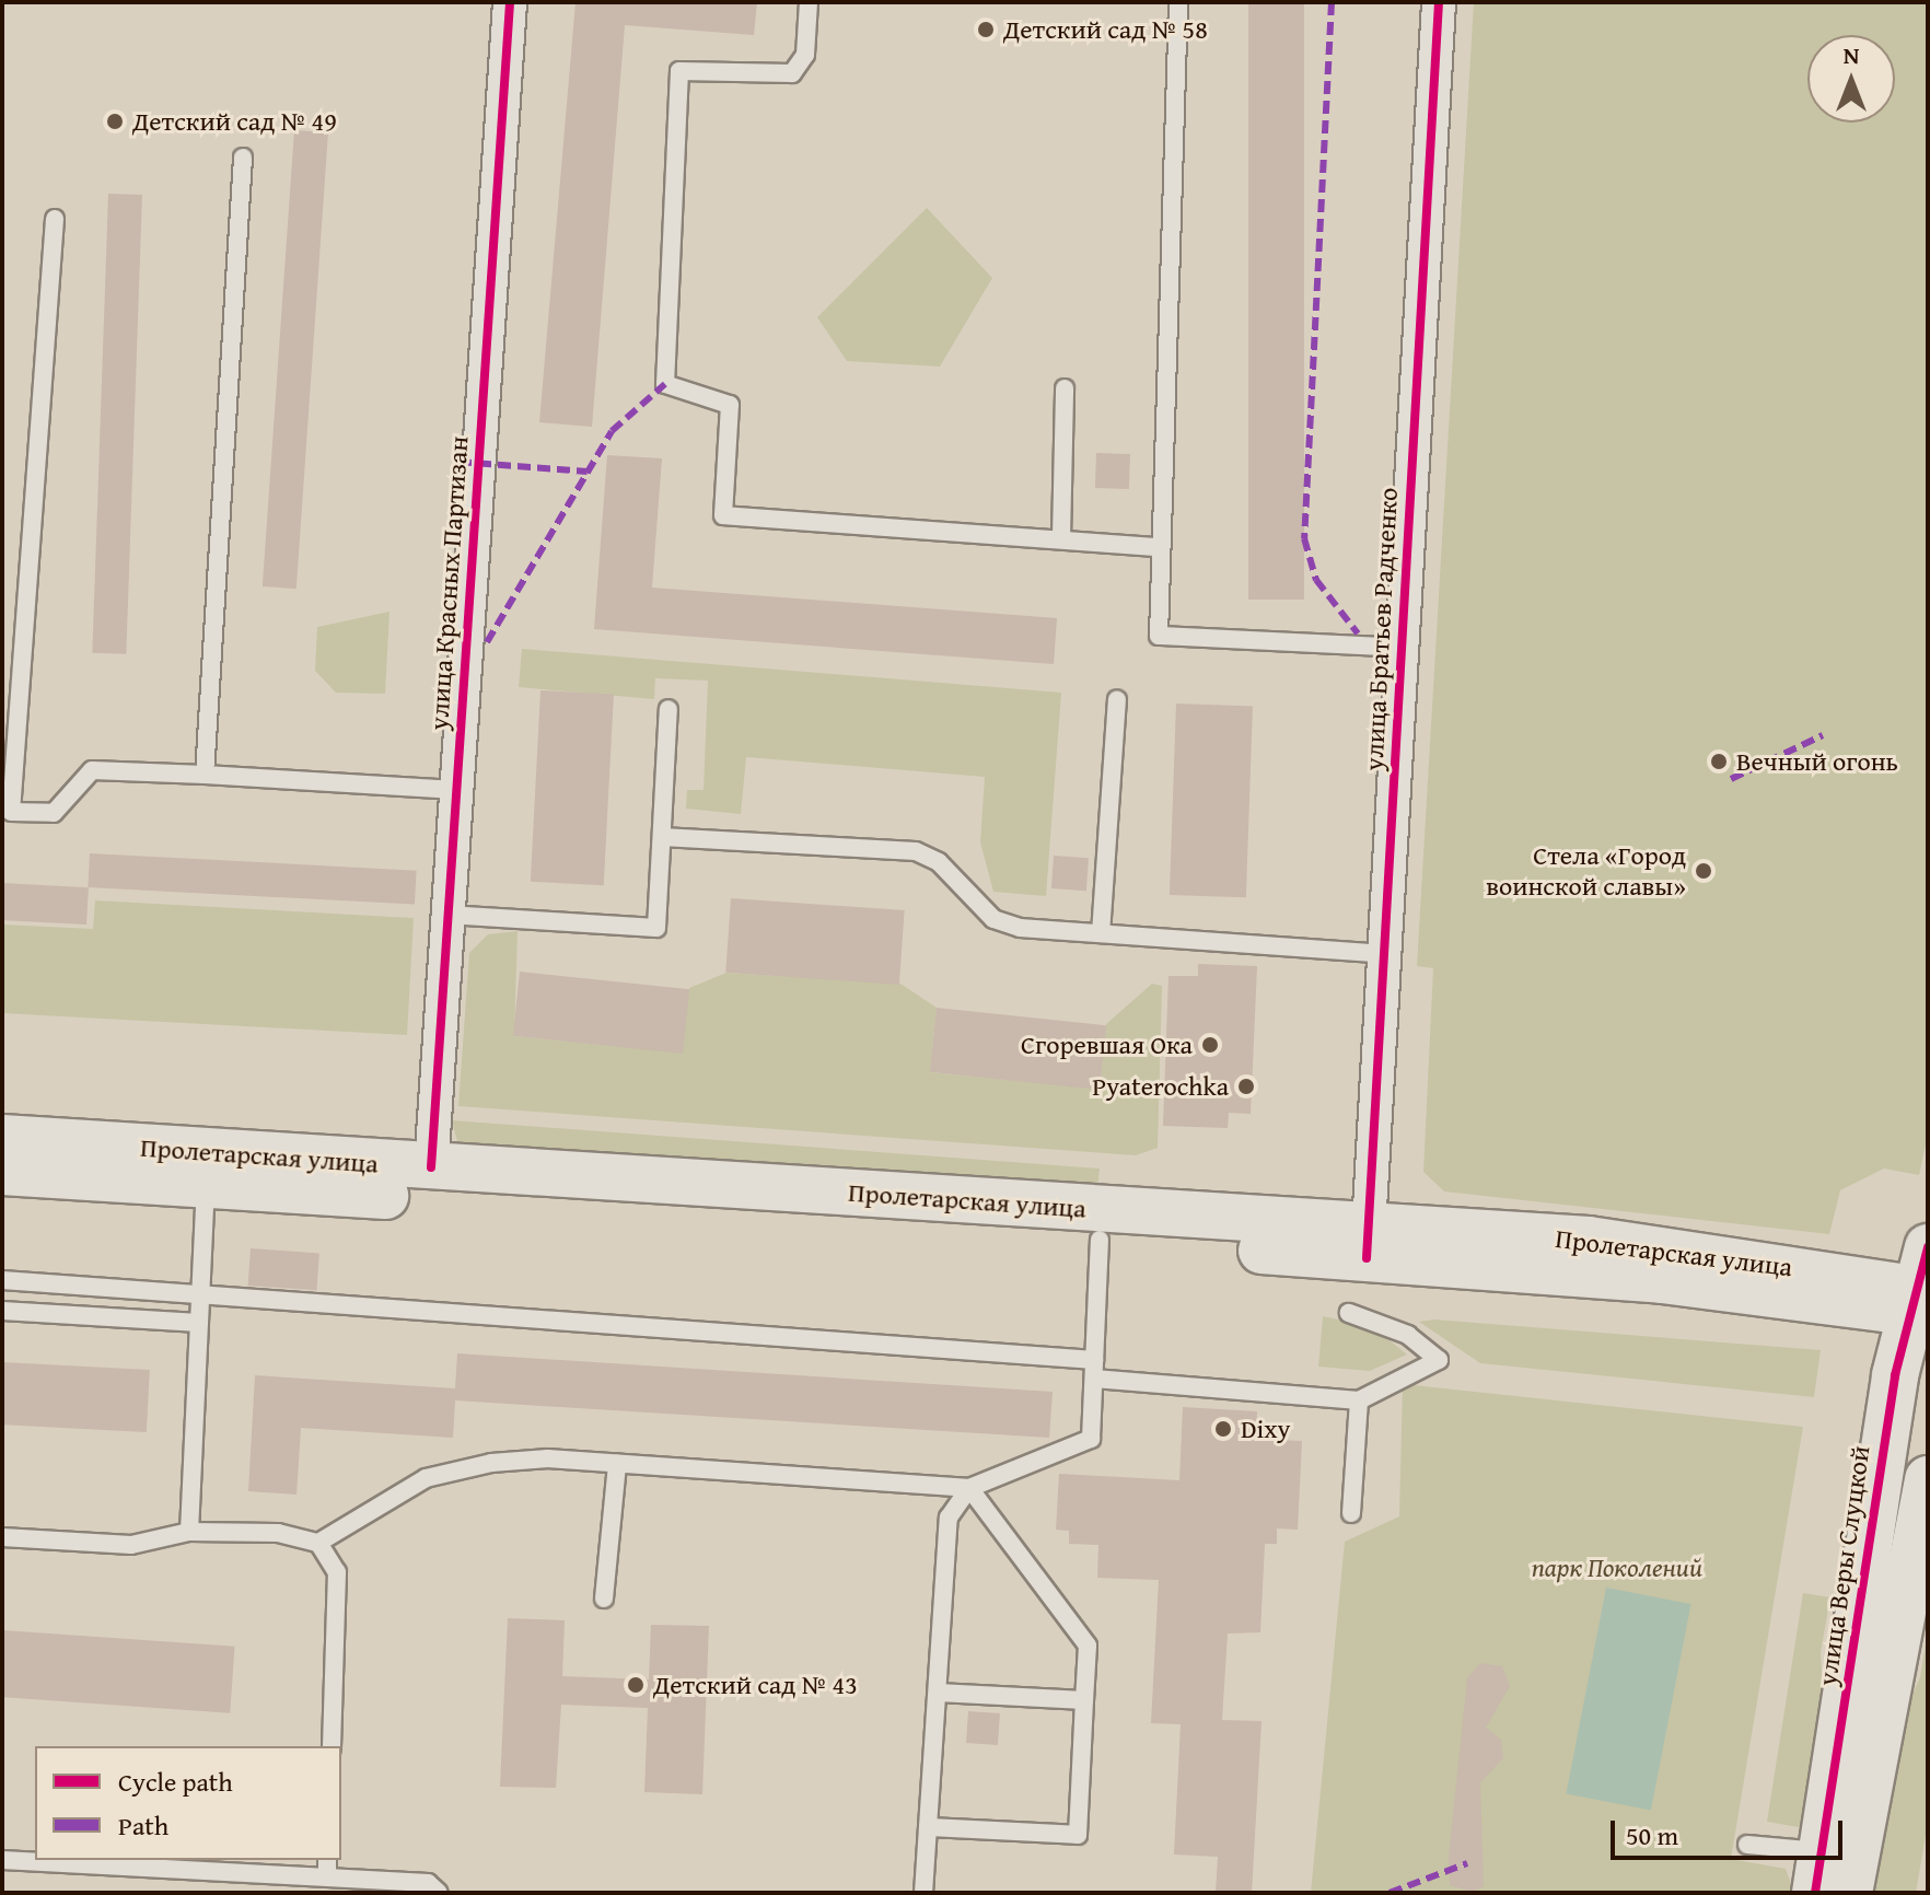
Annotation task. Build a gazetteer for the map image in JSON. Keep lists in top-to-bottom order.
{
  "streets": {
    "main road": ["Пролетарская улица", "улица Веры Слуцкой"],
    "street": ["улица Красных Партизан", "улица Братьев Радченко"]
  },
  "crossings": [
    ["улица Красных Партизан", "Пролетарская улица"],
    ["улица Братьев Радченко", "Пролетарская улица"],
    ["Пролетарская улица", "улица Веры Слуцкой"]
  ],
  "parks": ["парк Поколений"],
  "places": [
    "Детский сад № 58",
    "Детский сад № 49",
    "Вечный огонь",
    "Стела «Город воинской славы»",
    "Сгоревшая Ока",
    "Pyaterochka",
    "Dixy",
    "Детский сад № 43"
  ],
  "legend": ["Cycle path", "Path"],
  "scale_bar": "50 m",
  "north": "top"
}
